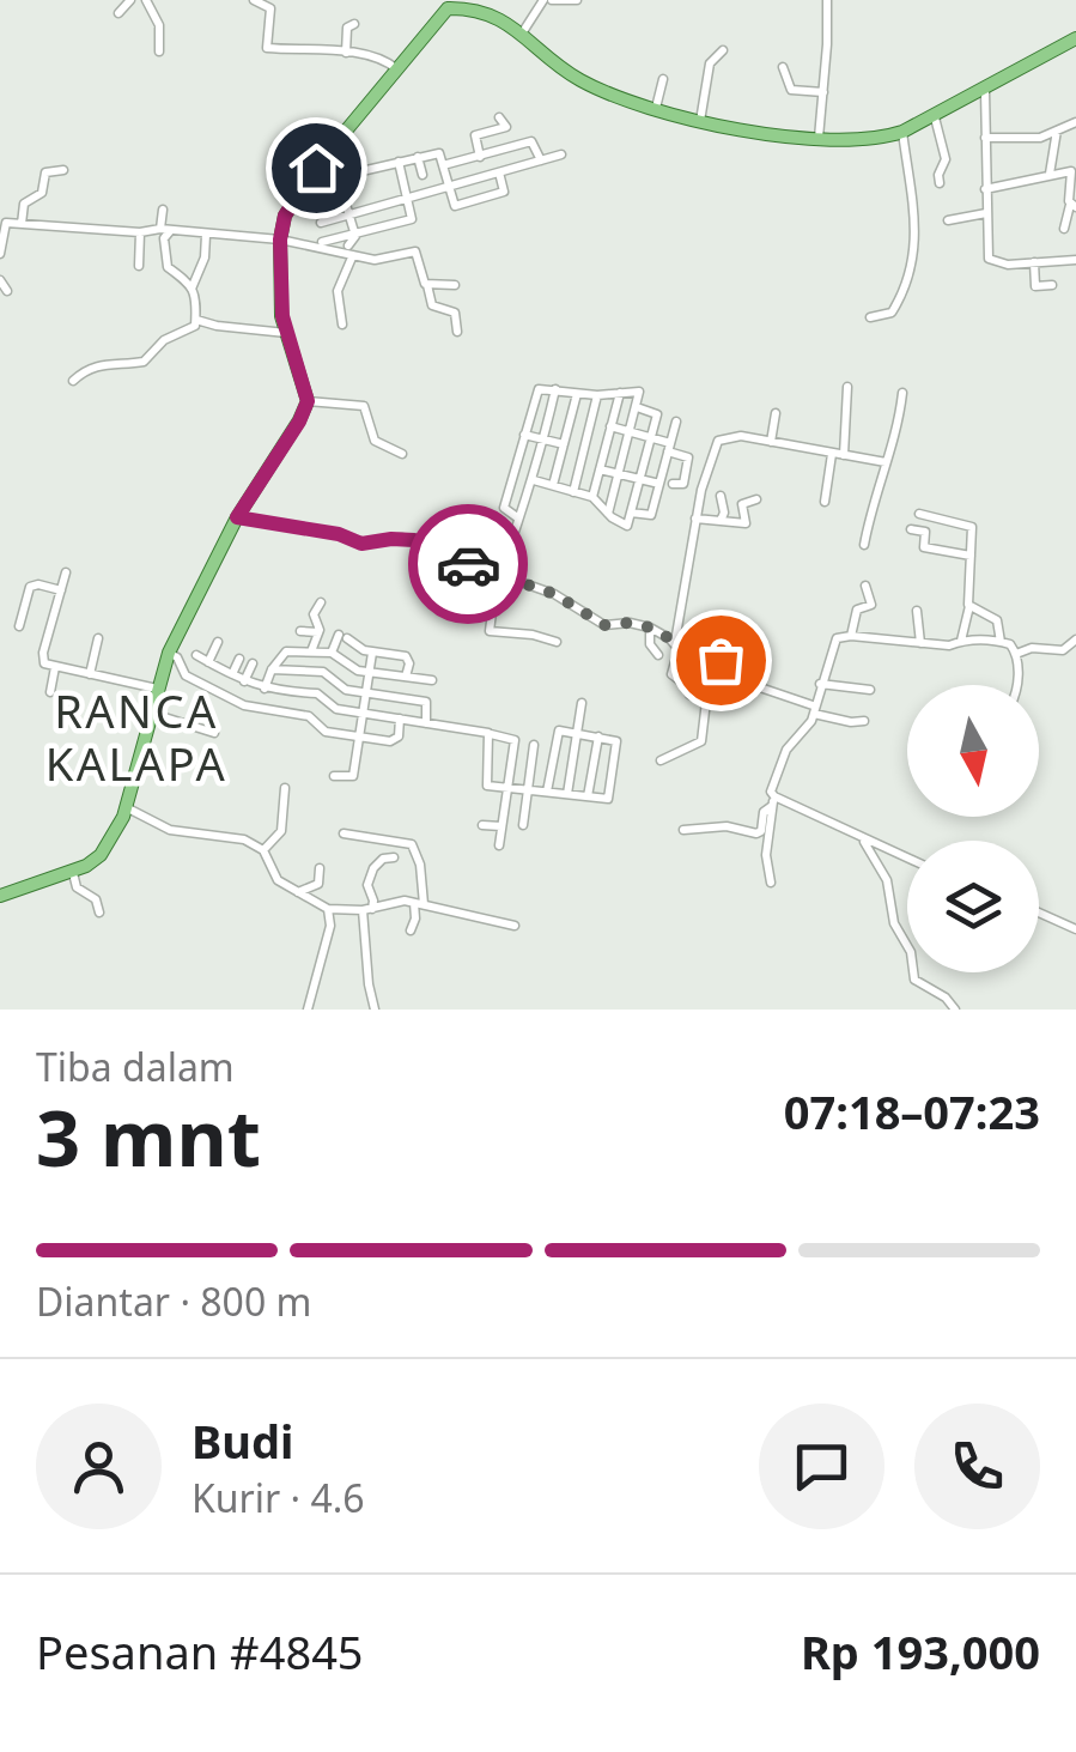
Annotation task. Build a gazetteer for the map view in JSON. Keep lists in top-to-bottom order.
{
  "districts": ["RANCA KALAPA"],
  "north": "bottom",
  "page": {
    "heading": ["3 mnt", "Tiba dalam", "07:18–07:23"],
    "panel": [
      "Budi",
      "Kurir · 4.6",
      "Pesanan #4845",
      "Rp 193,000"
    ],
    "bar": "Diantar · 800 m"
  }
}
